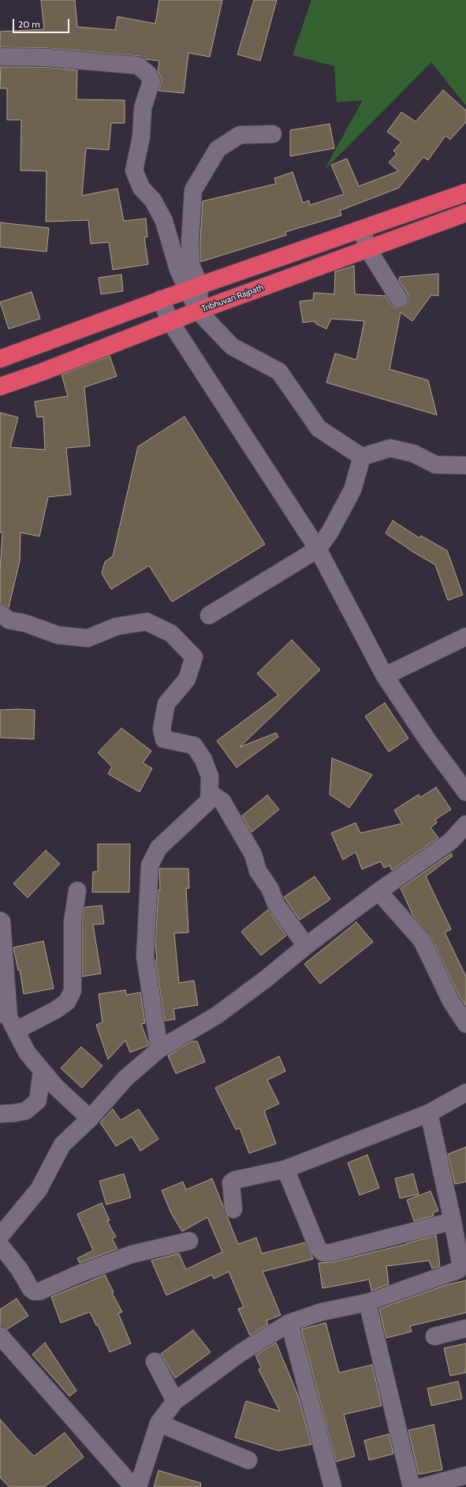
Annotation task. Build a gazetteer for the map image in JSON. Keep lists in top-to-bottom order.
{
  "streets": {
    "highway": ["Tribhuvan Rajpath"]
  },
  "scale_bar": "20 m"
}
